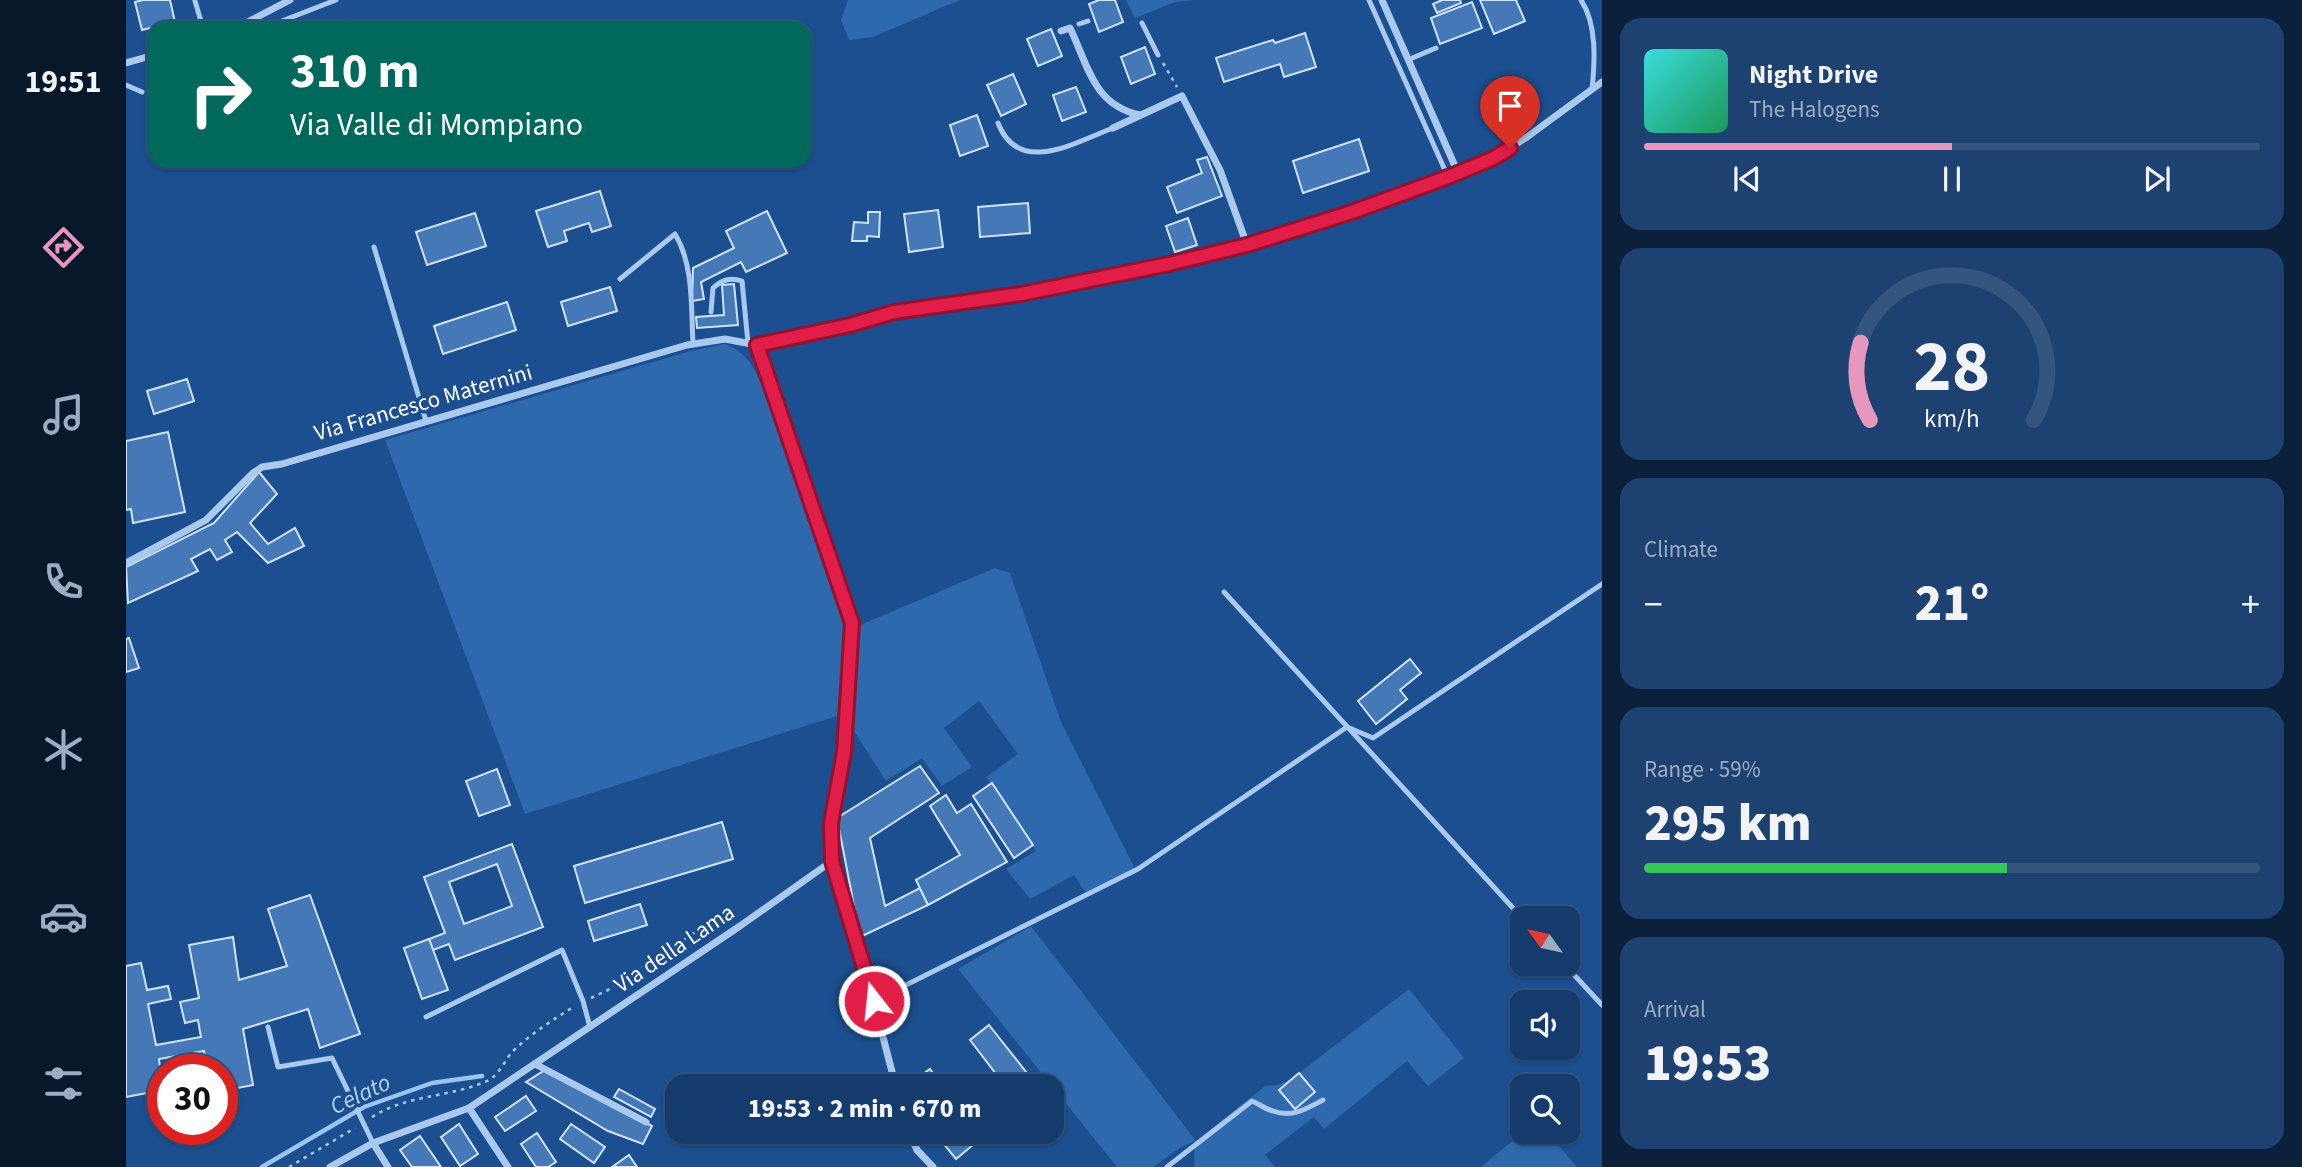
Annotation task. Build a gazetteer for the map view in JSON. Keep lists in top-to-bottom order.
{
  "streets": {
    "street": ["Via Francesco Maternini", "Via della Lama"]
  },
  "water": ["Celato"],
  "north": "top left",
  "page": {
    "tabs": "19:51",
    "turn": ["310 m", "Via Valle di Mompiano"],
    "song": ["Night Drive", "The Halogens"],
    "tile": [
      "Climate",
      ["Range · 59%", "295 km"],
      ["Arrival", "19:53"]
    ],
    "heat": ["−", "21°", "+"],
    "limit": "30",
    "trip": "19:53 · 2 min · 670 m",
    "gauge": ["28", "km/h"]
  }
}
